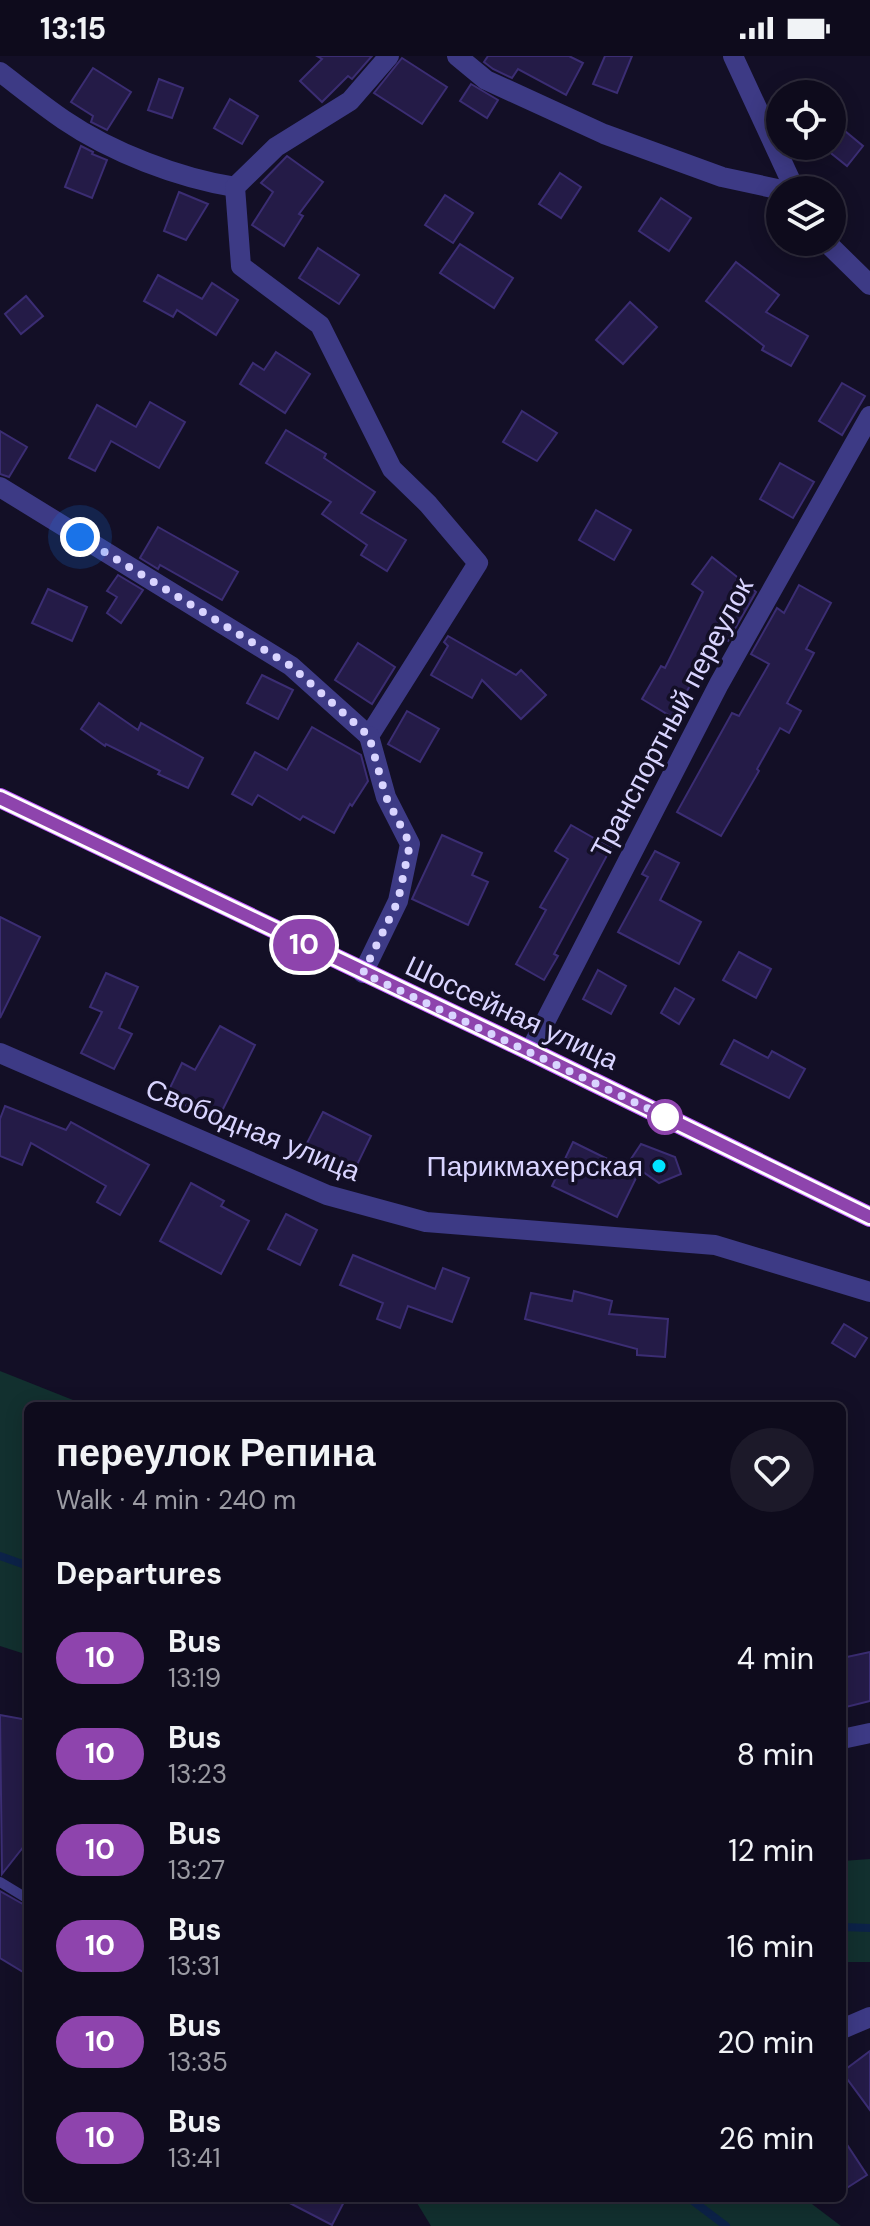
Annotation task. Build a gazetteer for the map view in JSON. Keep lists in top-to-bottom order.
{
  "streets": {
    "main road": ["Шоссейная улица"],
    "street": ["Транспортный переулок", "Свободная улица"]
  },
  "crossings": [
    ["Транспортный переулок", "Шоссейная улица"]
  ],
  "places": ["Парикмахерская"],
  "lines": ["bus line 10"],
  "page": {
    "status": "13:15",
    "on_map": "10",
    "heading": [
      ["переулок Репина", "Walk · 4 min · 240 m"],
      "Departures"
    ],
    "list": [
      {
        "mark": "10",
        "name": "Bus",
        "note": "13:19",
        "value": "4 min"
      },
      {
        "mark": "10",
        "name": "Bus",
        "note": "13:23",
        "value": "8 min"
      },
      {
        "mark": "10",
        "name": "Bus",
        "note": "13:27",
        "value": "12 min"
      },
      {
        "mark": "10",
        "name": "Bus",
        "note": "13:31",
        "value": "16 min"
      },
      {
        "mark": "10",
        "name": "Bus",
        "note": "13:35",
        "value": "20 min"
      },
      {
        "mark": "10",
        "name": "Bus",
        "note": "13:41",
        "value": "26 min"
      }
    ]
  }
}
